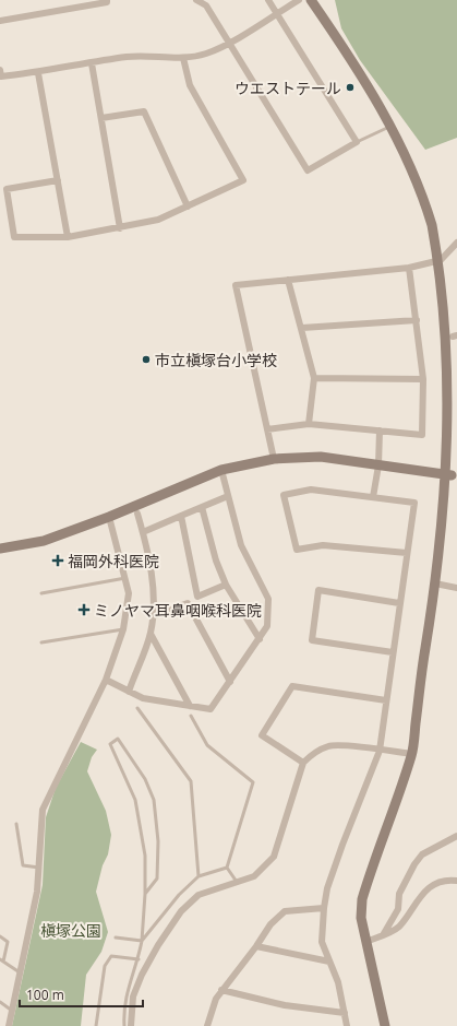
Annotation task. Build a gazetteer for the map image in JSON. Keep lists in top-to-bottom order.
{
  "parks": ["槇塚公園"],
  "places": {
    "other": ["ウエストテール", "市立槇塚台小学校"],
    "health": ["福岡外科医院", "ミノヤマ耳鼻咽喉科医院"]
  },
  "scale_bar": "100 m"
}
